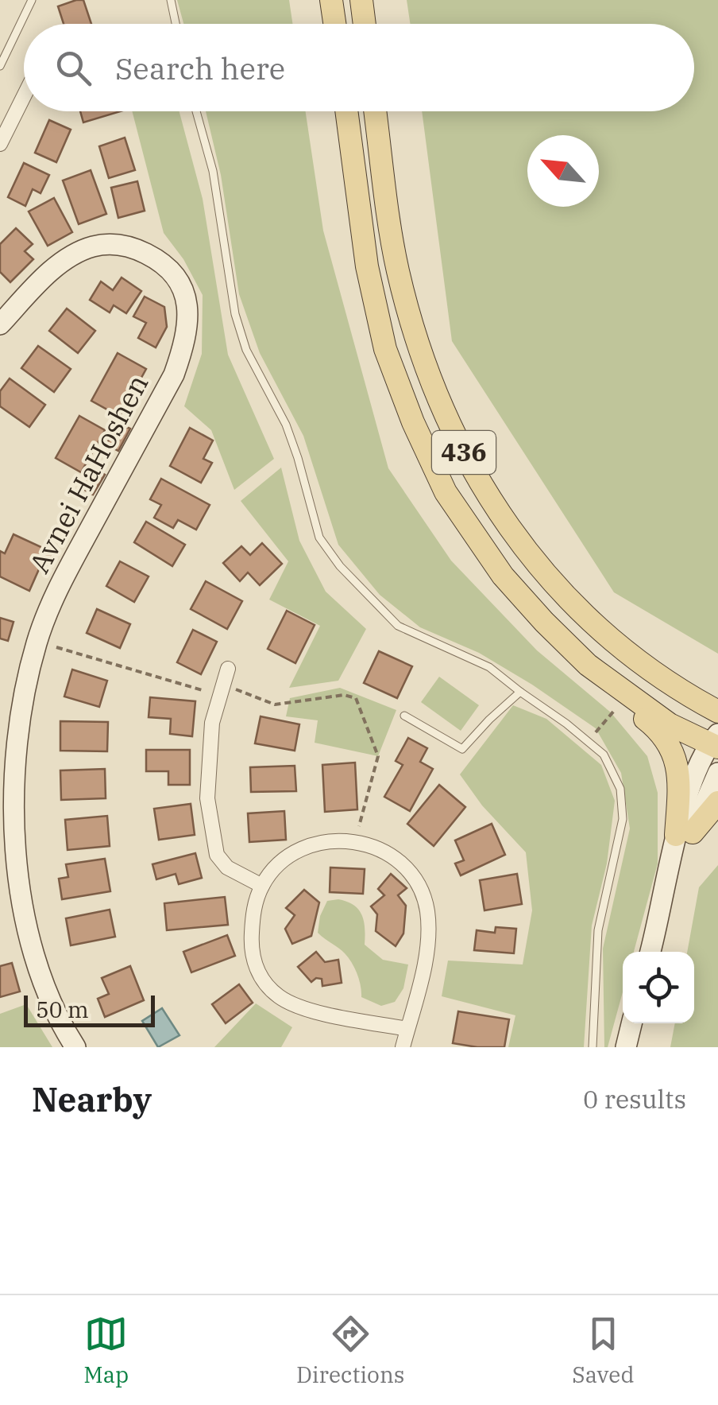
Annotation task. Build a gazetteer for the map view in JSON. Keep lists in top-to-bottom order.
{
  "streets": {
    "main road": ["436"],
    "street": ["Avnei HaHoshen"]
  },
  "scale_bar": "50 m",
  "north": "top left",
  "page": {
    "search": "Search here",
    "scale": "50 m",
    "heading": ["Nearby", "0 results"],
    "nav": ["Map", "Directions", "Saved"]
  }
}
